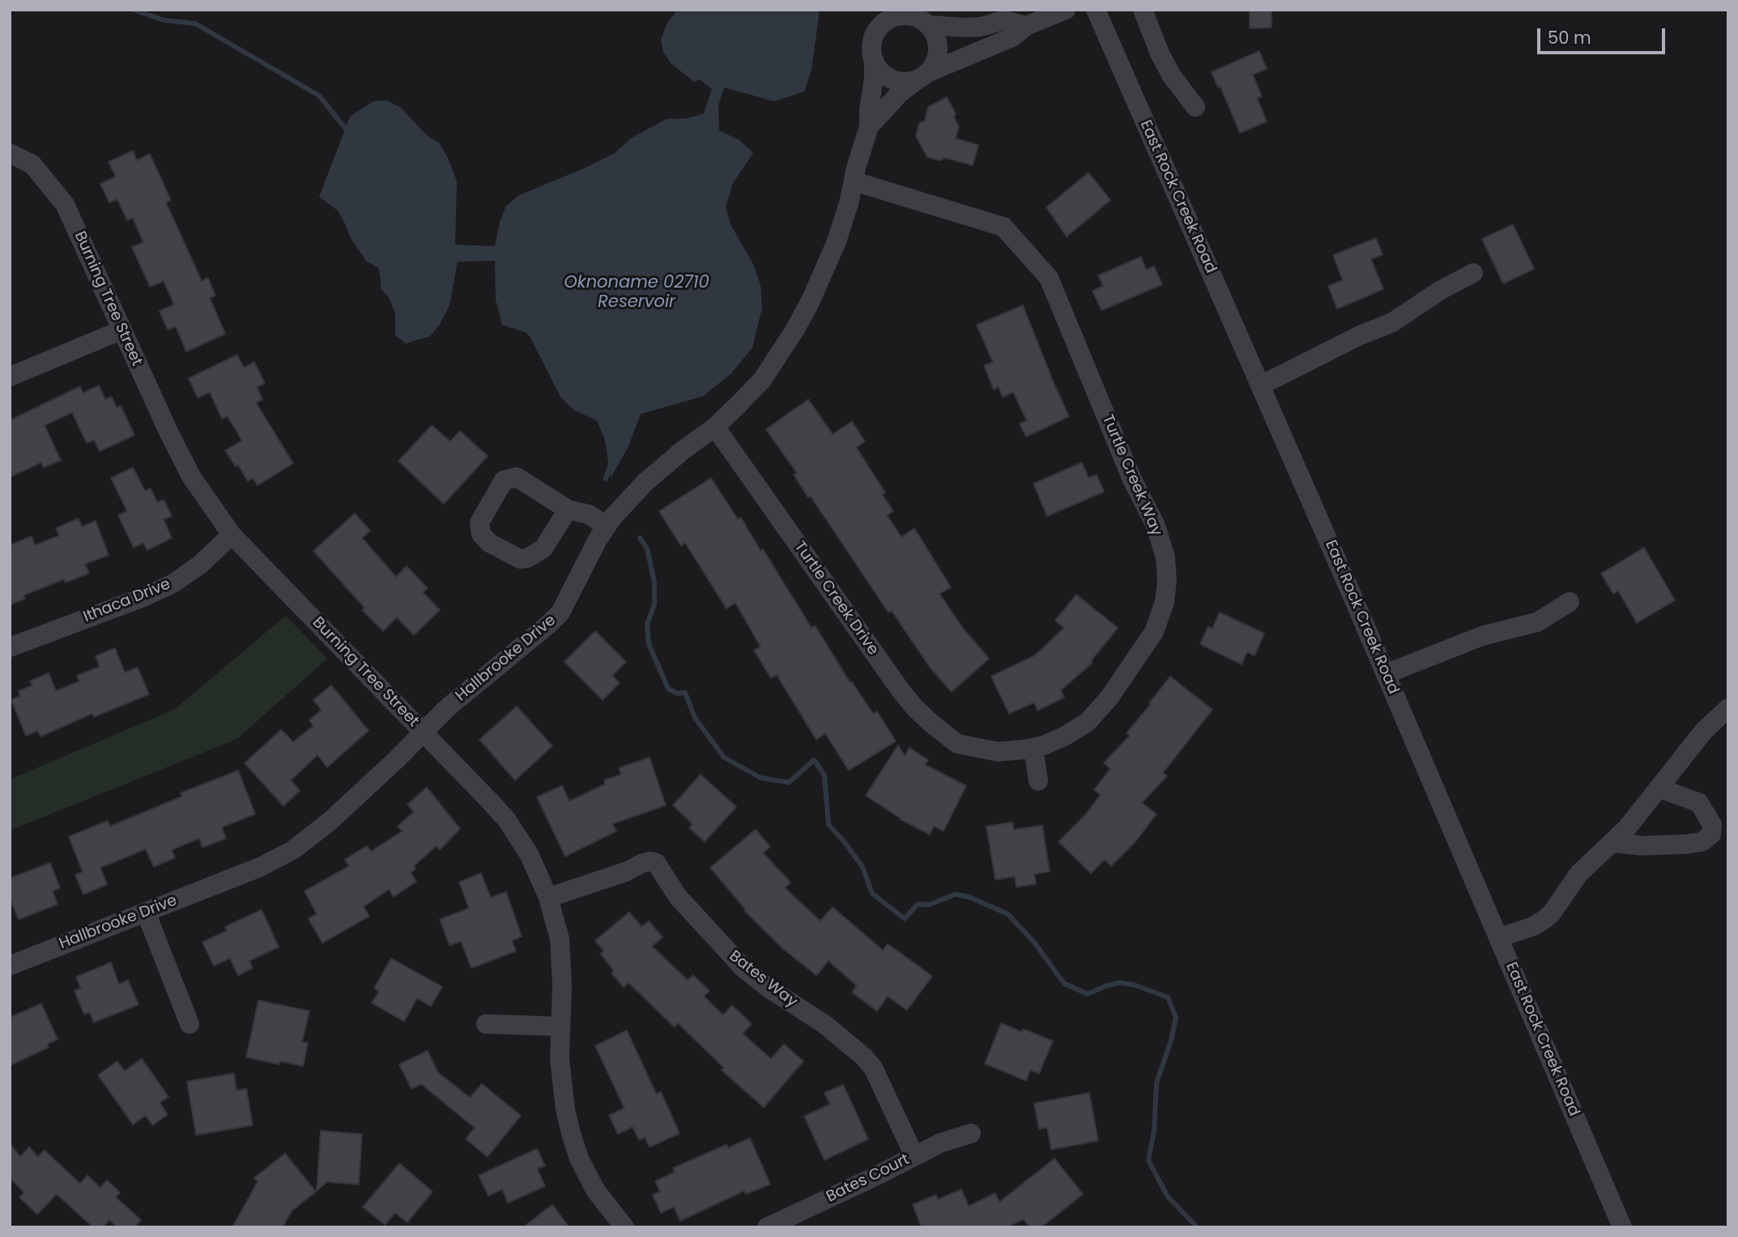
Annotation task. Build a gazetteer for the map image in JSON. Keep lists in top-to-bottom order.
{
  "streets": {
    "street": [
      "East Rock Creek Road",
      "Burning Tree Street",
      "Turtle Creek Way",
      "Turtle Creek Drive",
      "Ithaca Drive",
      "Hallbrooke Drive",
      "Bates Way",
      "Bates Court"
    ]
  },
  "crossings": [
    ["Burning Tree Street", "Ithaca Drive"],
    ["Burning Tree Street", "Hallbrooke Drive"],
    ["Burning Tree Street", "Bates Way"],
    ["Turtle Creek Way", "Turtle Creek Drive"],
    ["Turtle Creek Way", "Hallbrooke Drive"],
    ["Turtle Creek Drive", "Hallbrooke Drive"],
    ["Bates Way", "Bates Court"]
  ],
  "water": ["Oknoname 02710 Reservoir"],
  "scale_bar": "50 m"
}
